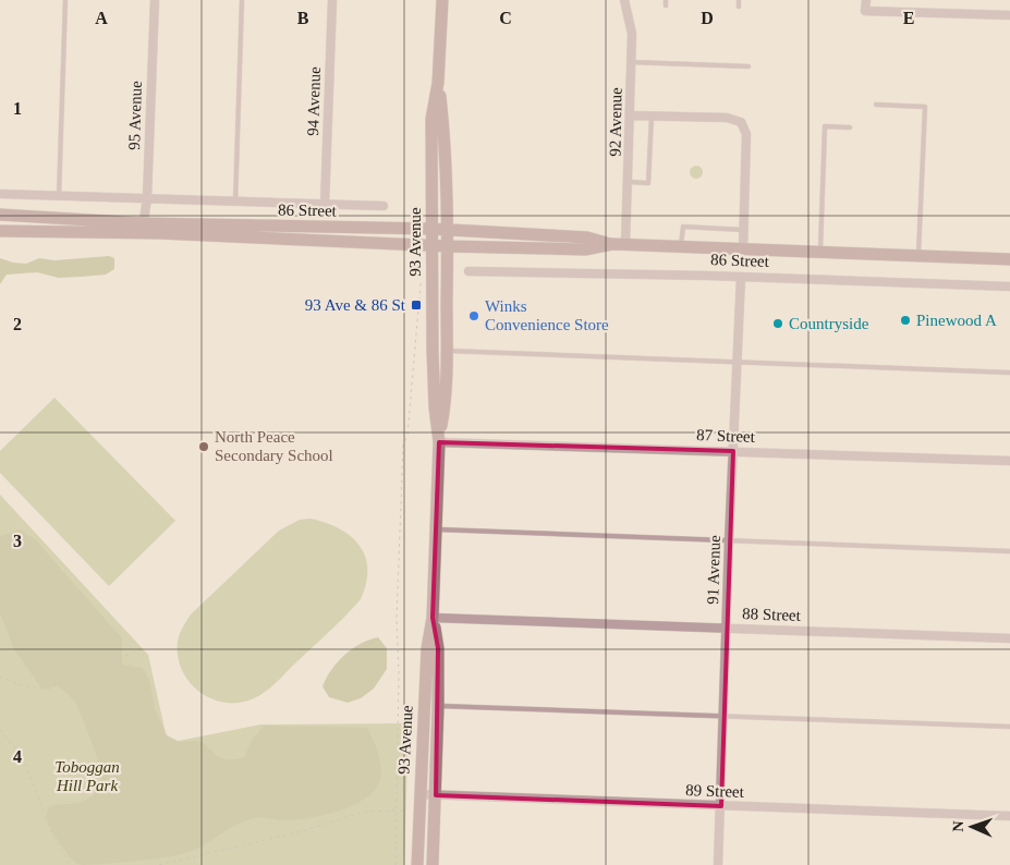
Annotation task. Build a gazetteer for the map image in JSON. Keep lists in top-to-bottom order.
{
  "streets": {
    "main road": ["86 Street", "93 Avenue"],
    "street": [
      "94 Avenue",
      "95 Avenue",
      "92 Avenue",
      "87 Street",
      "91 Avenue",
      "88 Street",
      "89 Street"
    ]
  },
  "crossings": [
    ["94 Avenue", "86 Street"],
    ["95 Avenue", "86 Street"],
    ["92 Avenue", "86 Street"],
    ["86 Street", "93 Avenue"],
    ["86 Street", "91 Avenue"],
    ["93 Avenue", "87 Street"],
    ["93 Avenue", "88 Street"],
    ["93 Avenue", "89 Street"],
    ["87 Street", "91 Avenue"],
    ["91 Avenue", "88 Street"],
    ["91 Avenue", "89 Street"]
  ],
  "parks": ["Toboggan Hill Park"],
  "places": {
    "transit": ["93 Ave & 86 St"],
    "other": [
      "Winks Convenience Store",
      "Pinewood A",
      "Countryside",
      "North Peace Secondary School"
    ]
  },
  "north": "left",
  "grid": {
    "columns": [
      "A",
      "B",
      "C",
      "D",
      "E"
    ],
    "rows": [
      "1",
      "2",
      "3",
      "4"
    ]
  }
}
